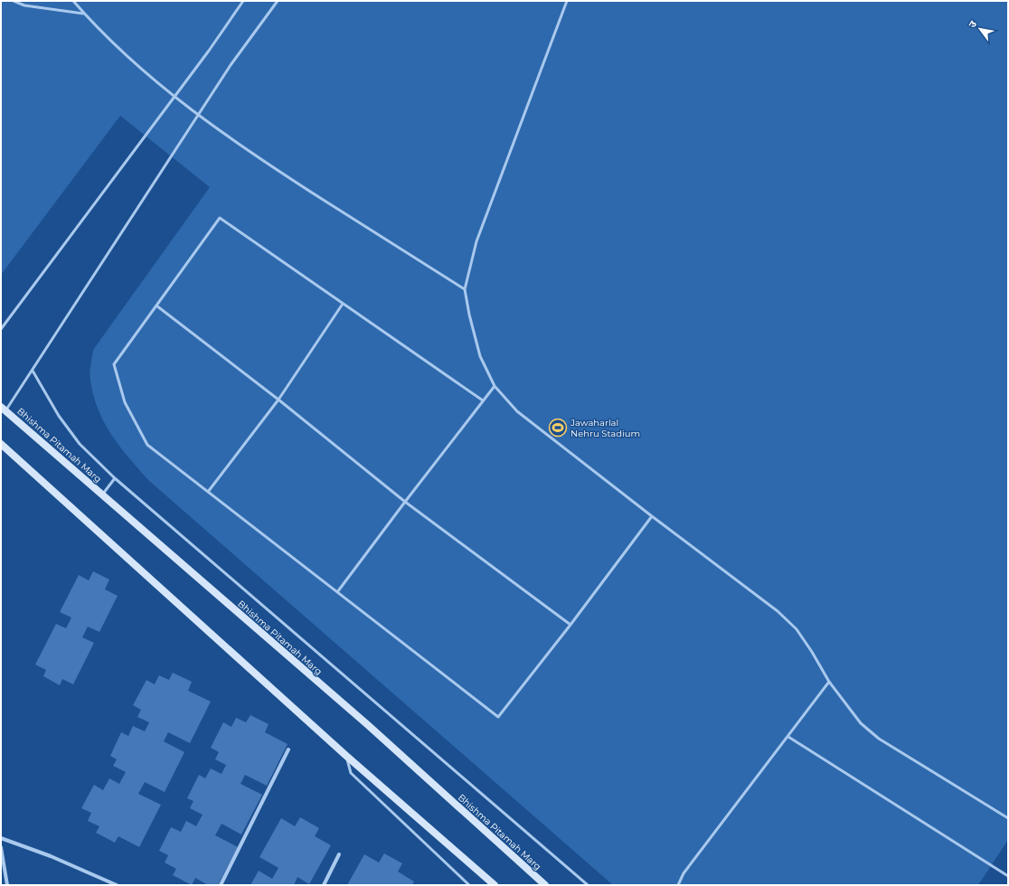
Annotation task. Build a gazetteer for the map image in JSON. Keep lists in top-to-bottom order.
{
  "streets": {
    "main road": ["Bhishma Pitamah Marg"]
  },
  "places": {
    "sports": ["Jawaharlal Nehru Stadium"]
  },
  "north": "top left"
}
